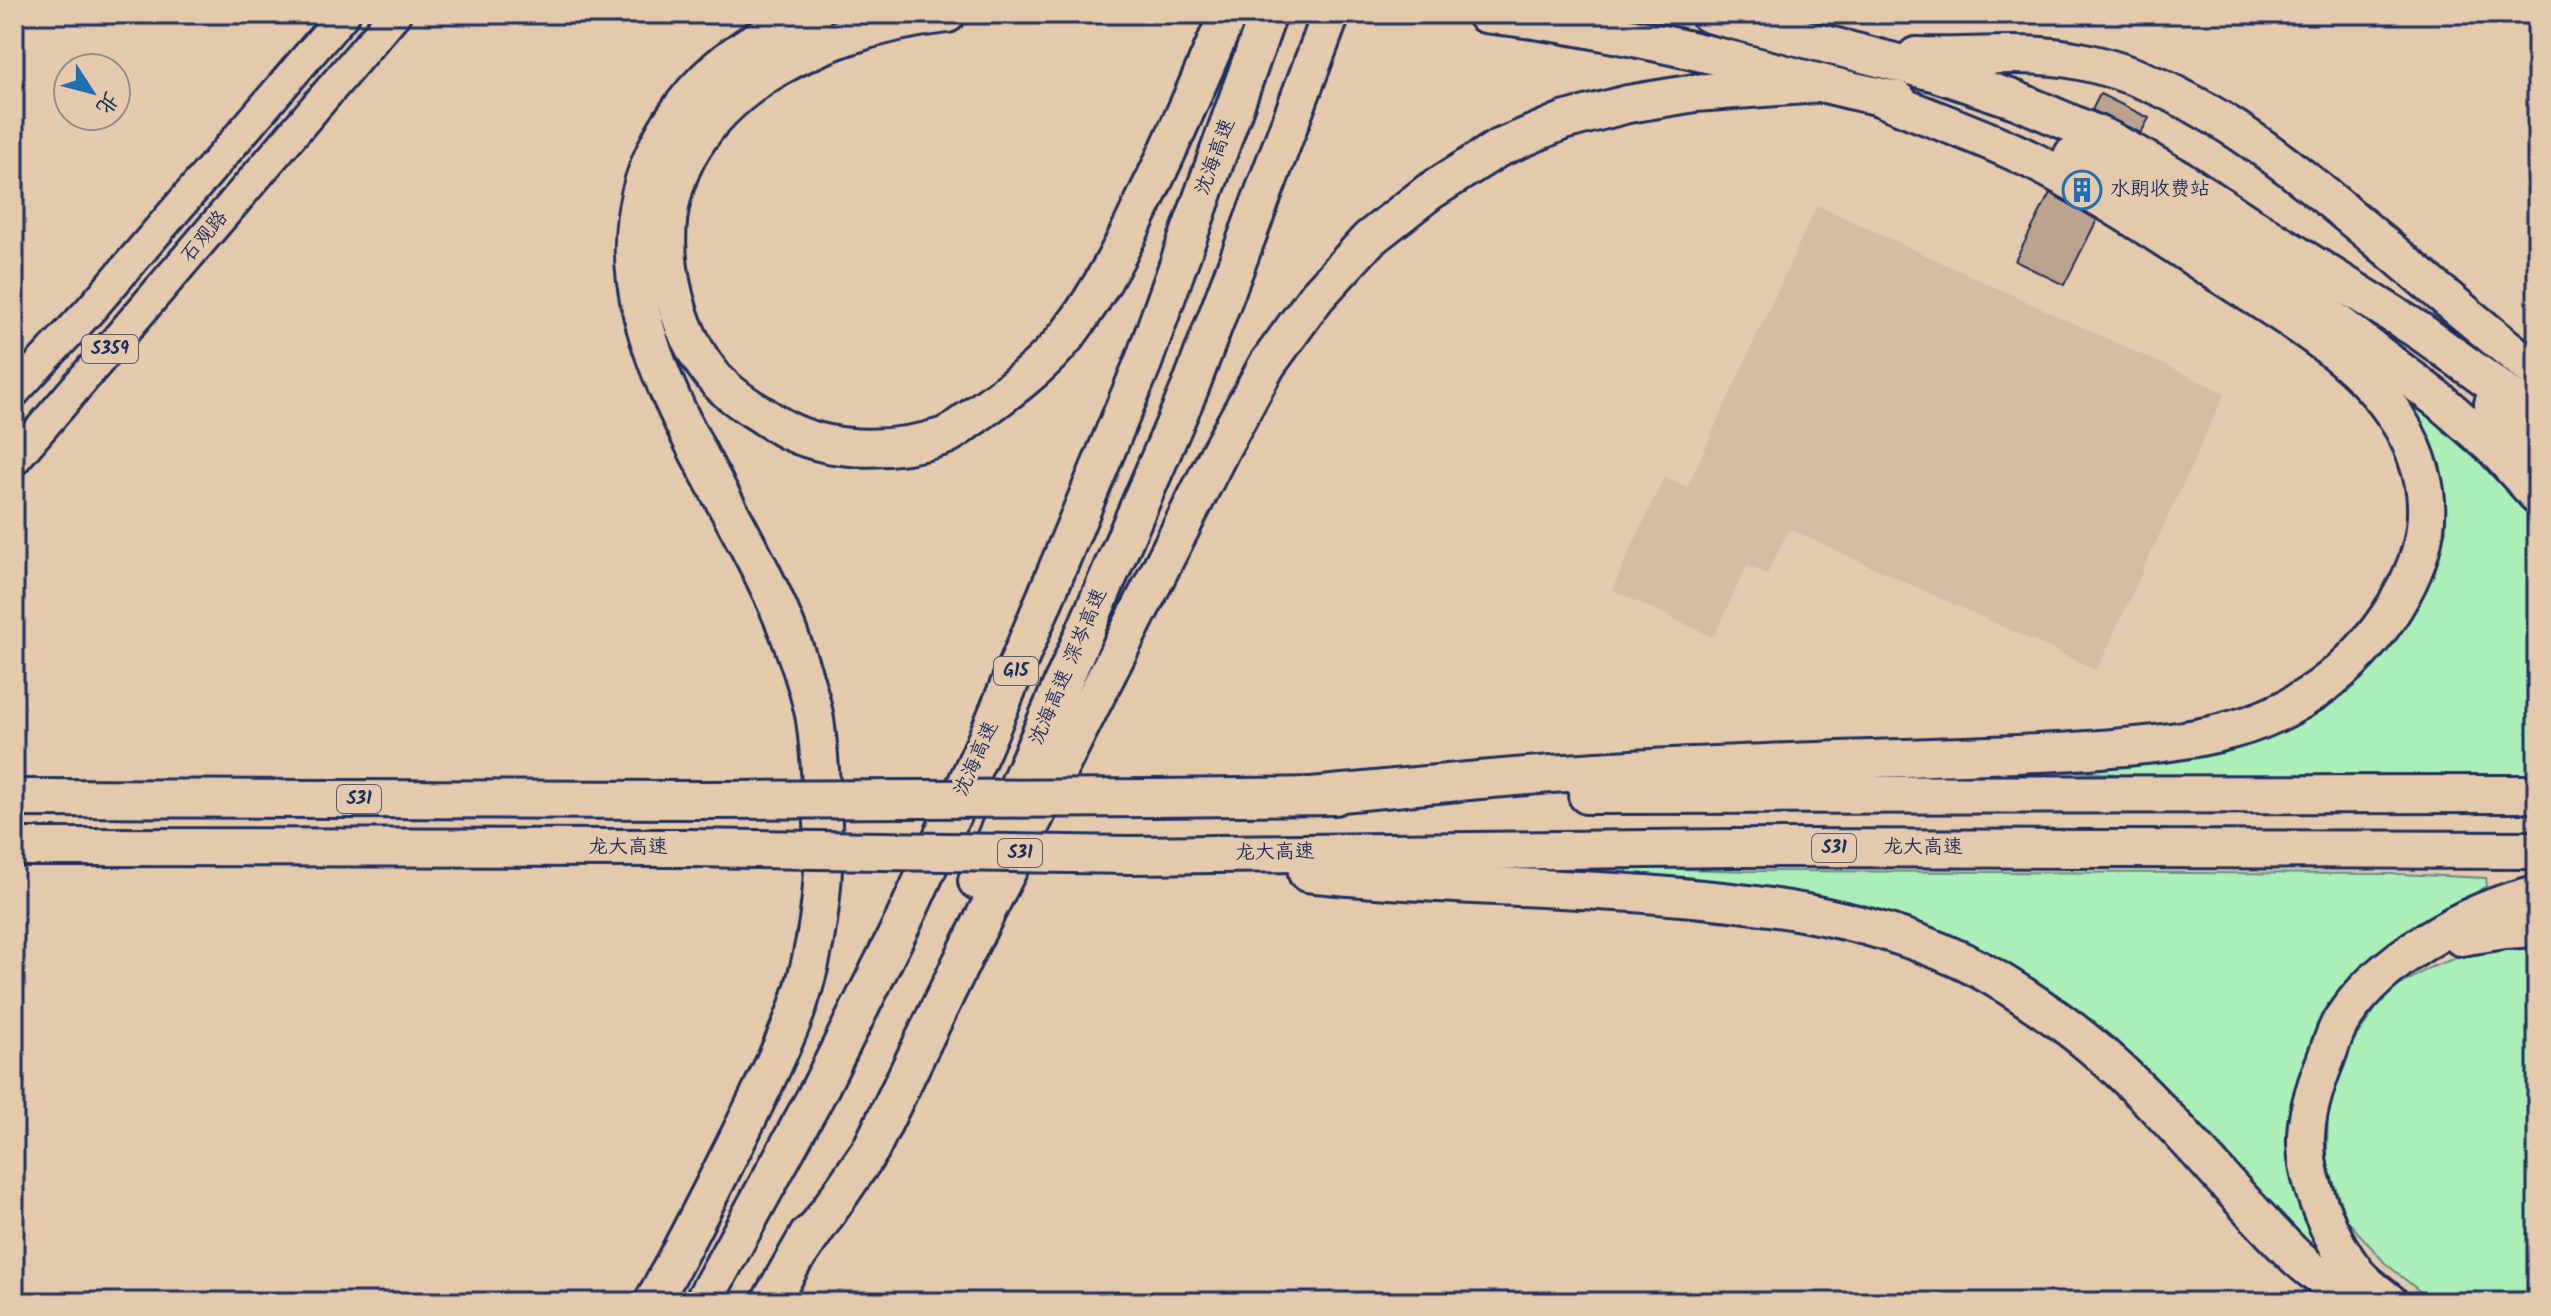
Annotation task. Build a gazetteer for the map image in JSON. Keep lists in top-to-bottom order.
{
  "streets": {
    "highway": [
      "沈海高速",
      "沈海高速 深岑高速",
      "G15",
      "S31",
      "龙大高速"
    ],
    "main road": ["石观路", "S359"]
  },
  "places": {
    "building": ["水朗收费站"]
  },
  "north": "bottom right"
}
